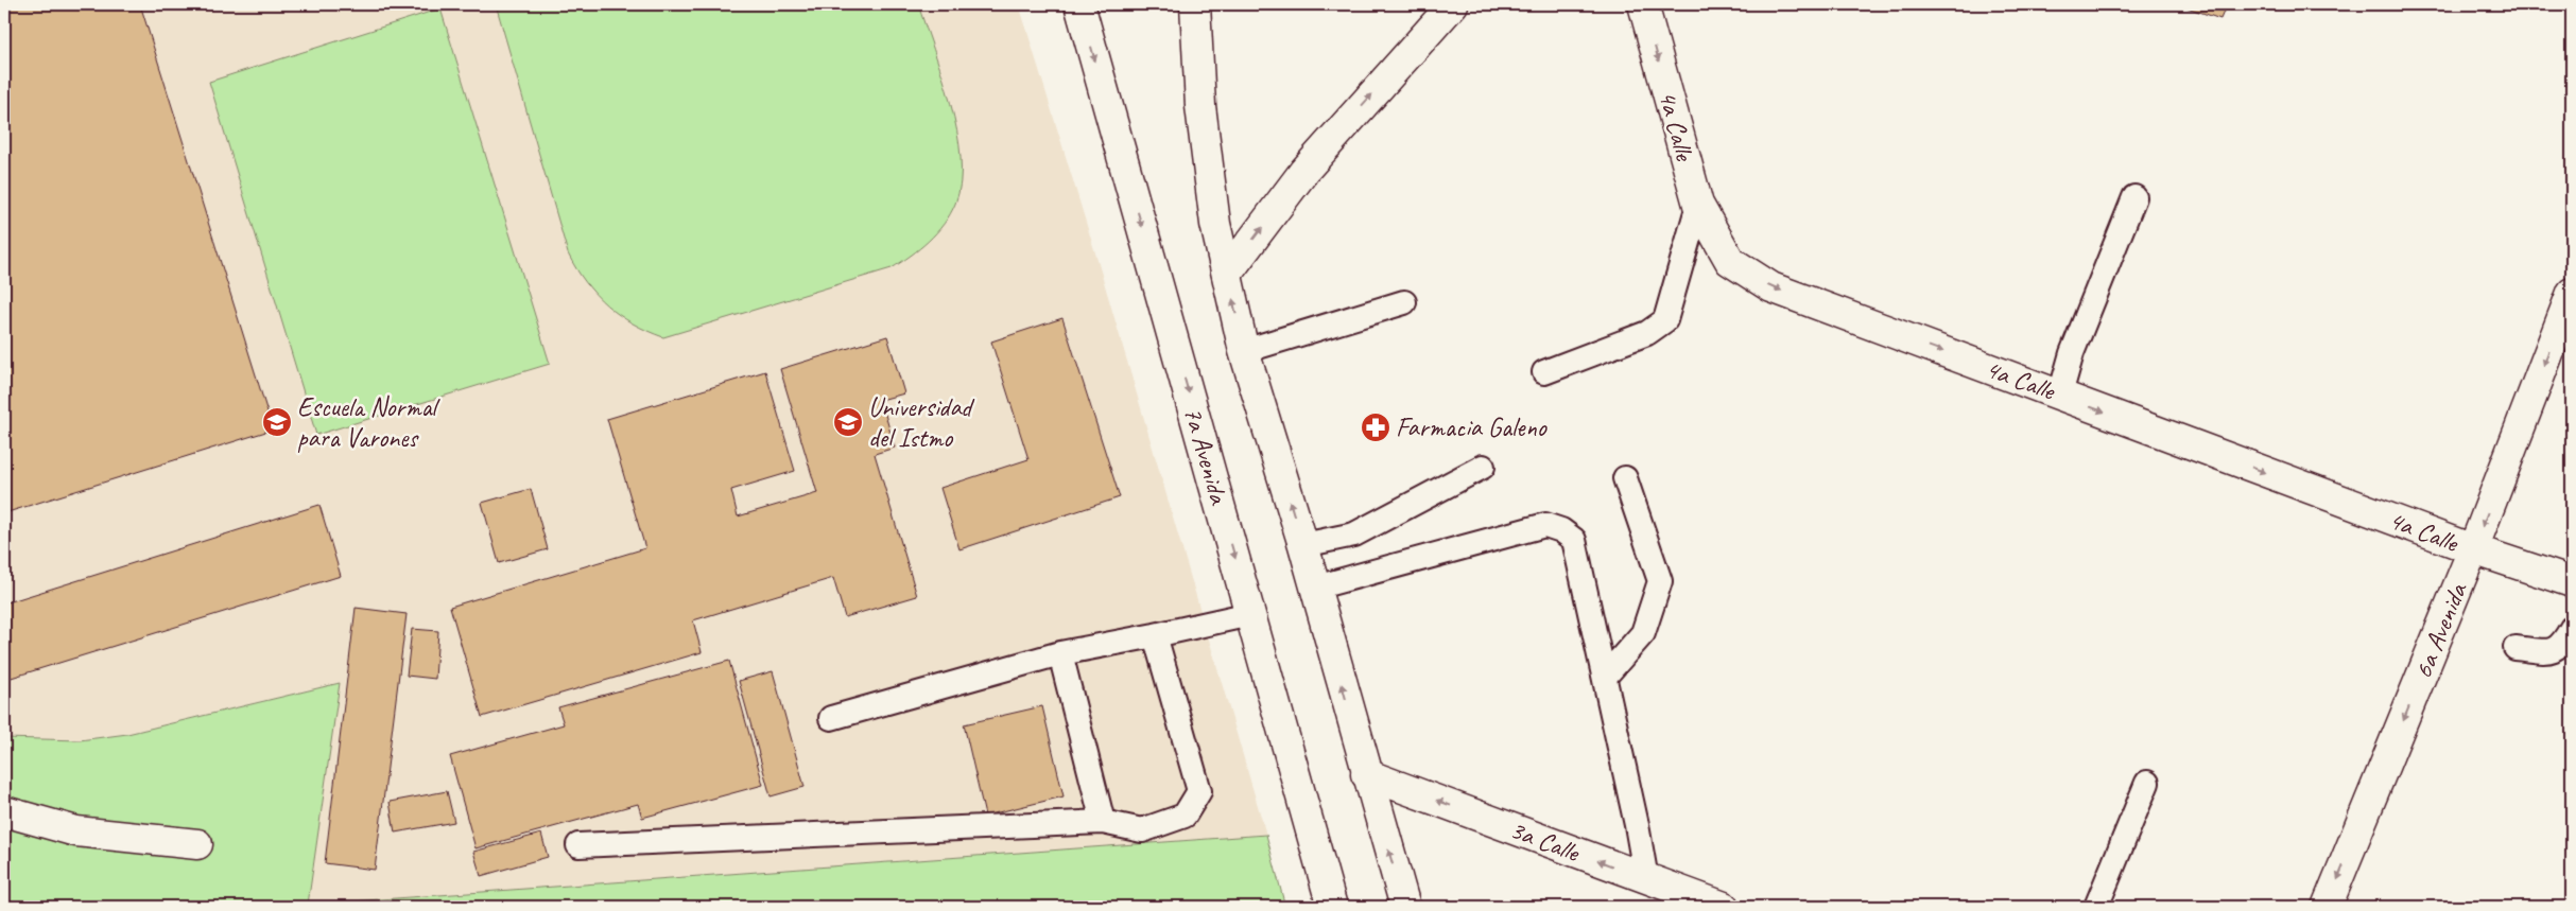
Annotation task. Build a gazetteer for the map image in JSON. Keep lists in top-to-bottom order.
{
  "streets": {
    "street": [
      "4a Calle",
      "7a Avenida",
      "6a Avenida",
      "3a Calle"
    ]
  },
  "crossings": [
    ["4a Calle", "6a Avenida"]
  ],
  "one_way": ["4a Calle", "6a Avenida", "3a Calle"],
  "places": {
    "school or university": ["Escuela Normal para Varones", "Universidad del Istmo"],
    "pharmacy": ["Farmacia Galeno"]
  }
}
